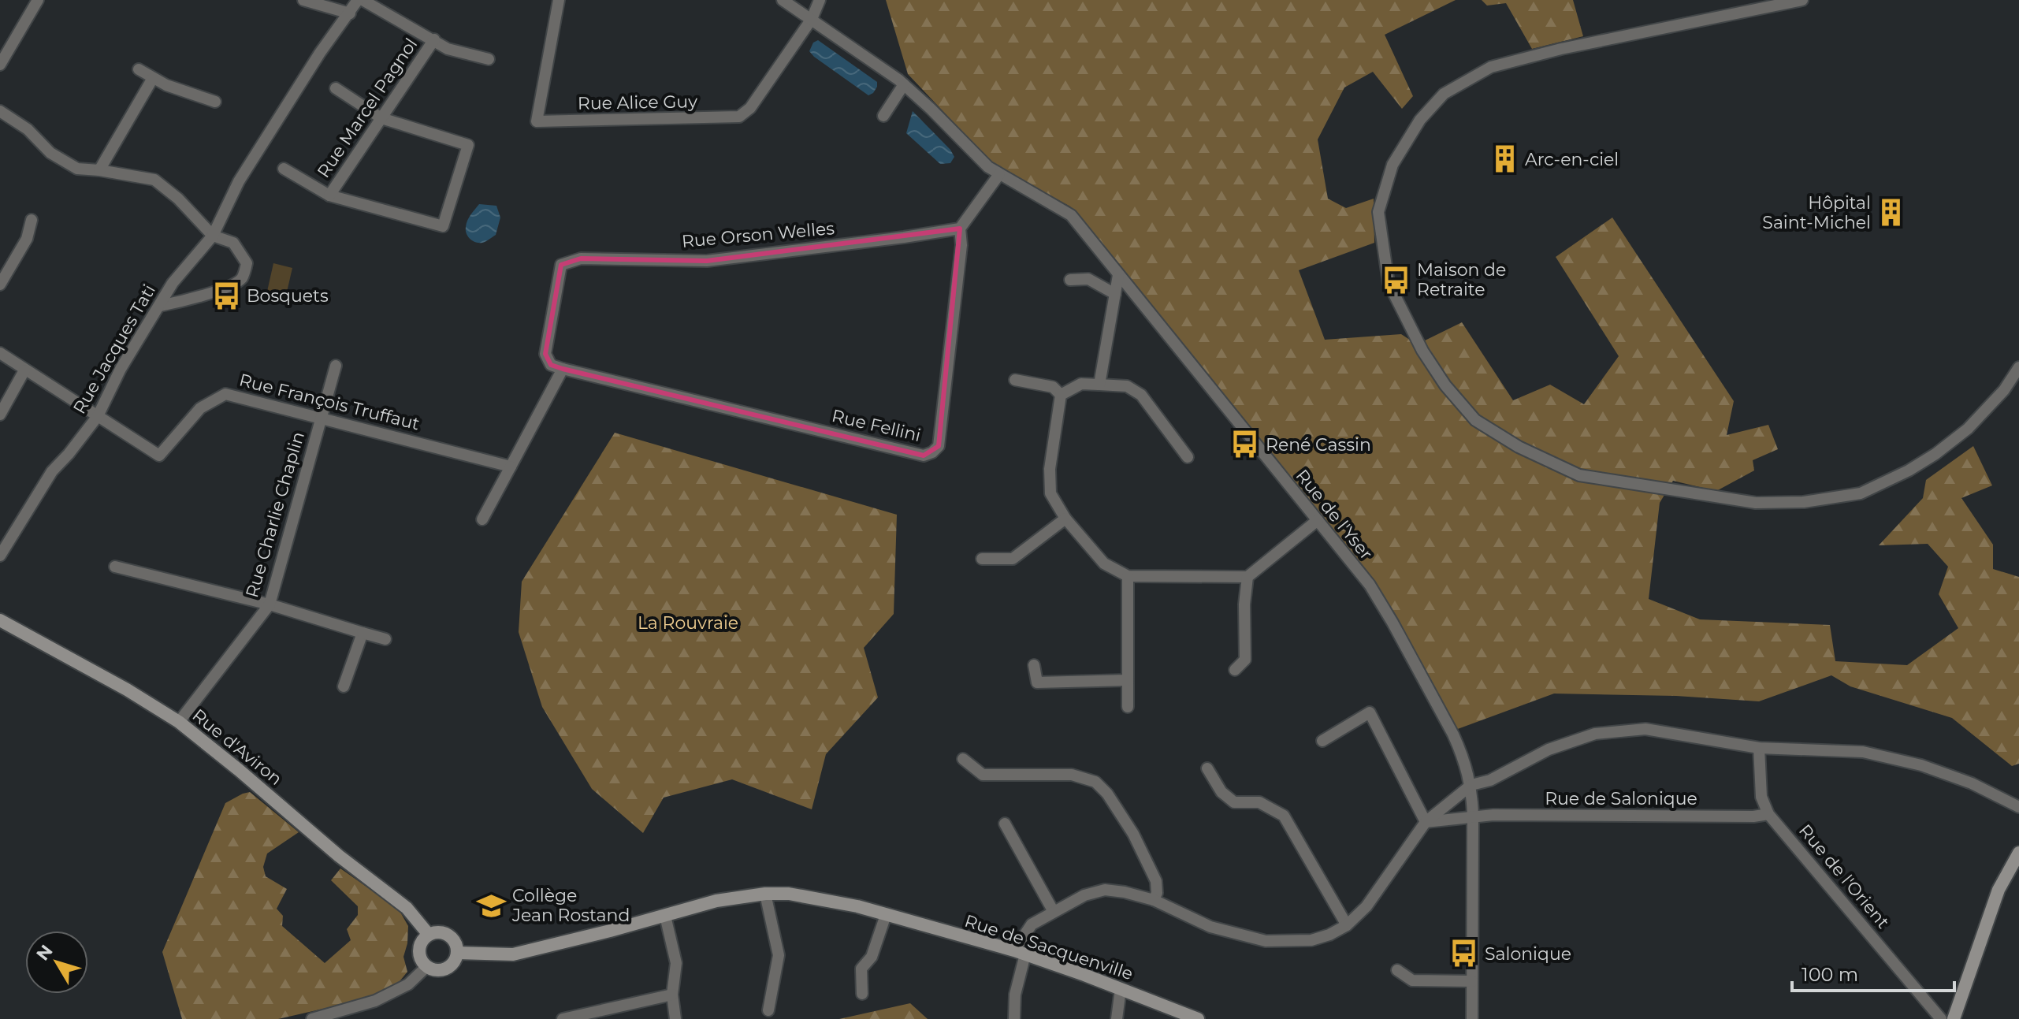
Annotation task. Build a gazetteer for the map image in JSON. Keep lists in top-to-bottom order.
{
  "streets": {
    "street": [
      "Rue Alice Guy",
      "Rue Marcel Pagnol",
      "Rue Orson Welles",
      "Rue Jacques Tati",
      "Rue François Truffaut",
      "Rue Fellini",
      "Rue Charlie Chaplin",
      "Rue de l'Yser",
      "Rue d'Aviron",
      "Rue de Salonique",
      "Rue de l'Orient",
      "Rue de Sacquenville"
    ]
  },
  "crossings": [
    ["Rue Alice Guy", "Rue de l'Yser"],
    ["Rue Orson Welles", "Rue Fellini"],
    ["Rue Jacques Tati", "Rue François Truffaut"],
    ["Rue François Truffaut", "Rue Charlie Chaplin"],
    ["Rue Charlie Chaplin", "Rue d'Aviron"],
    ["Rue de l'Yser", "Rue de Salonique"],
    ["Rue d'Aviron", "Rue de Sacquenville"],
    ["Rue de Salonique", "Rue de l'Orient"]
  ],
  "parks": ["La Rouvraie"],
  "places": {
    "building": ["Arc-en-ciel", "Hôpital Saint-Michel"],
    "bus stop": [
      "Maison de Retraite",
      "Bosquets",
      "René Cassin",
      "Salonique"
    ],
    "school or university": ["Collège Jean Rostand"]
  },
  "scale_bar": "100 m",
  "north": "top left"
}
